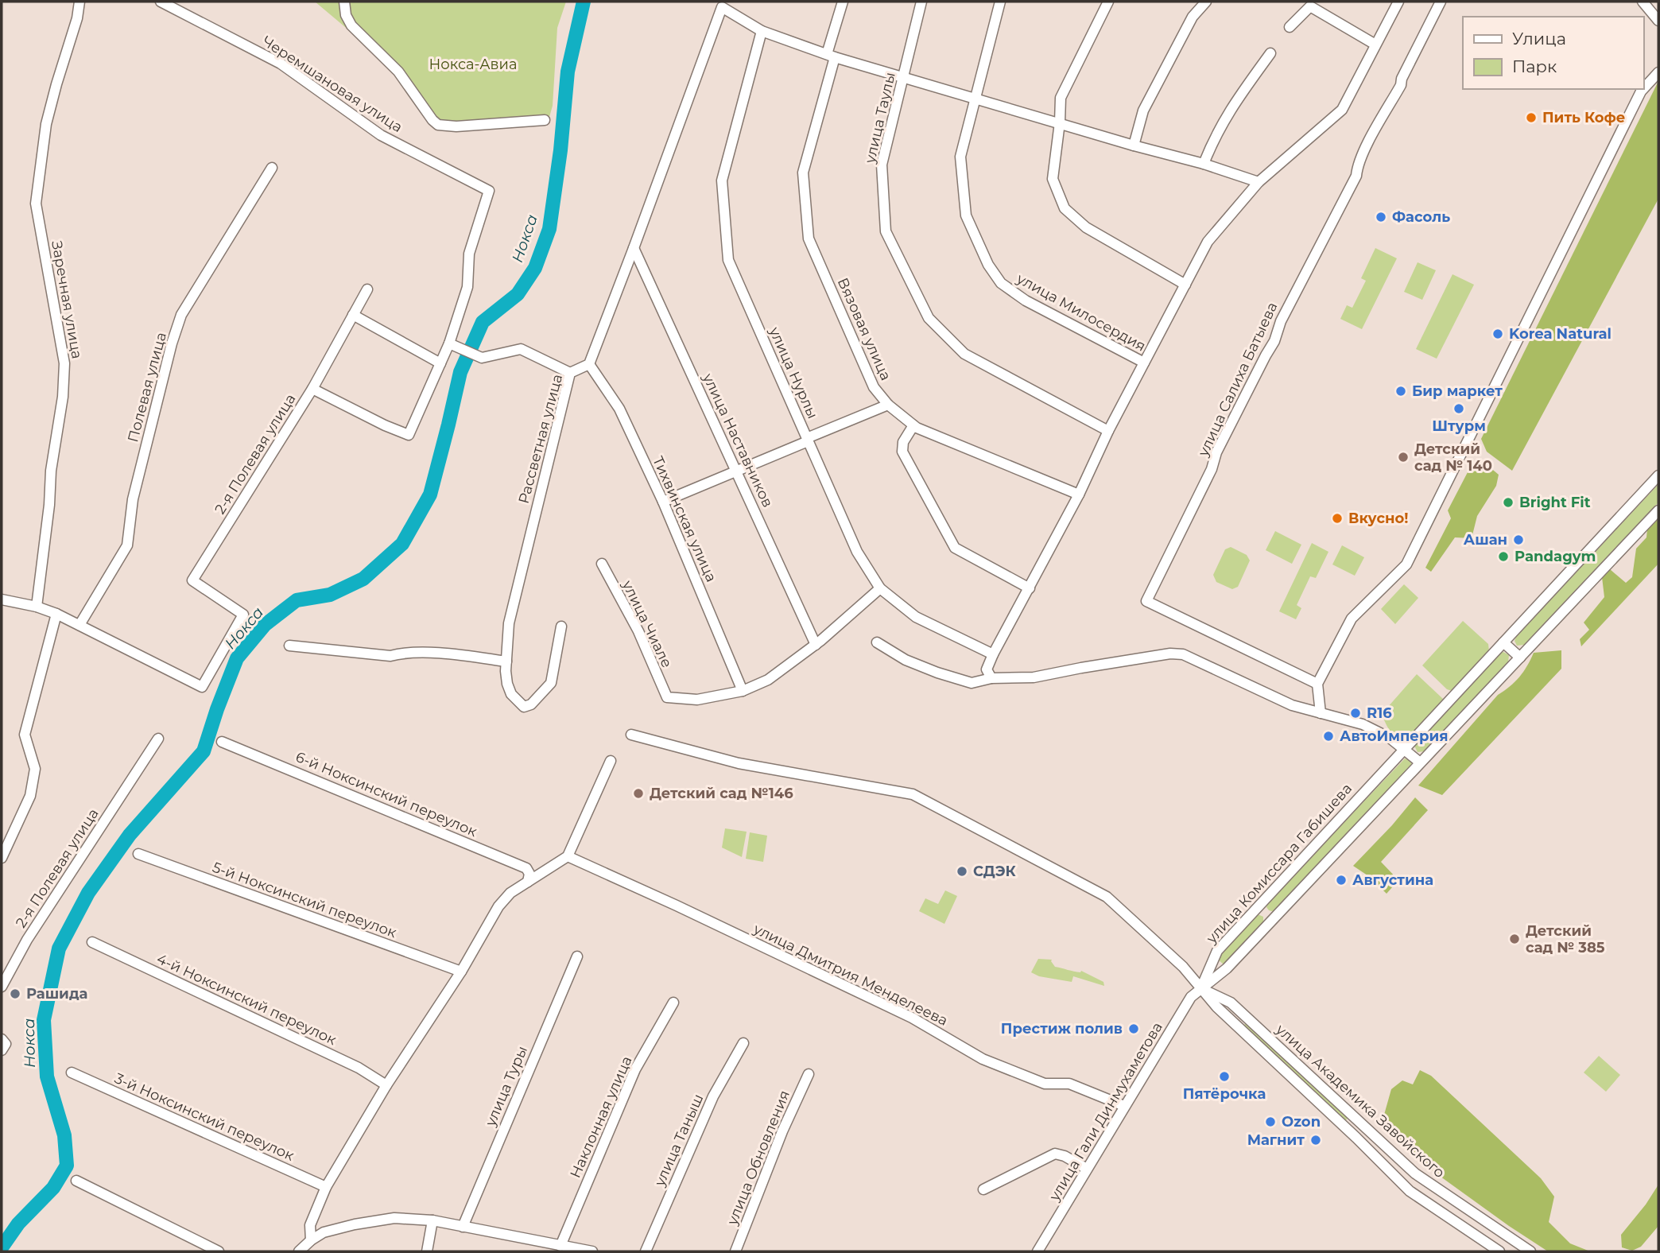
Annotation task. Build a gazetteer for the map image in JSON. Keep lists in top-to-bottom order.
{
  "streets": {
    "street": [
      "Черемшановая улица",
      "улица Таулы",
      "Заречная улица",
      "улица Милосердия",
      "Вязовая улица",
      "улица Нурлы",
      "улица Салиха Батыева",
      "Полевая улица",
      "Рассветная улица",
      "улица Наставников",
      "2-я Полевая улица",
      "Тихвинская улица",
      "улица Чиале",
      "6-й Ноксинский переулок",
      "улица Комиссара Габишева",
      "5-й Ноксинский переулок",
      "улица Дмитрия Менделеева",
      "4-й Ноксинский переулок",
      "улица Туры",
      "улица Академика Завойского",
      "улица Гали Динмухаметова",
      "3-й Ноксинский переулок",
      "Наклонная улица",
      "улица Таныш",
      "улица Обновления"
    ]
  },
  "crossings": [
    ["Черемшановая улица", "2-я Полевая улица"],
    ["Полевая улица", "2-я Полевая улица"],
    ["Рассветная улица", "Тихвинская улица"],
    ["Тихвинская улица", "улица Чиале"],
    ["улица Комиссара Габишева", "улица Академика Завойского"],
    ["улица Комиссара Габишева", "улица Гали Динмухаметова"],
    ["улица Дмитрия Менделеева", "улица Гали Динмухаметова"],
    ["улица Академика Завойского", "улица Гали Динмухаметова"]
  ],
  "water": ["Нокса"],
  "parks": ["Нокса-Авиа"],
  "places": [
    "Пить Кофе",
    "Фасоль",
    "Korea Natural",
    "Бир маркет",
    "Штурм",
    "Детский сад № 140",
    "Bright Fit",
    "Вкусно!",
    "Ашан",
    "Pandagym",
    "R16",
    "АвтоИмперия",
    "Детский сад №146",
    "СДЭК",
    "Августина",
    "Детский сад № 385",
    "Рашида",
    "Престиж полив",
    "Пятёрочка",
    "Ozon",
    "Магнит"
  ],
  "legend": ["Улица", "Парк"]
}
